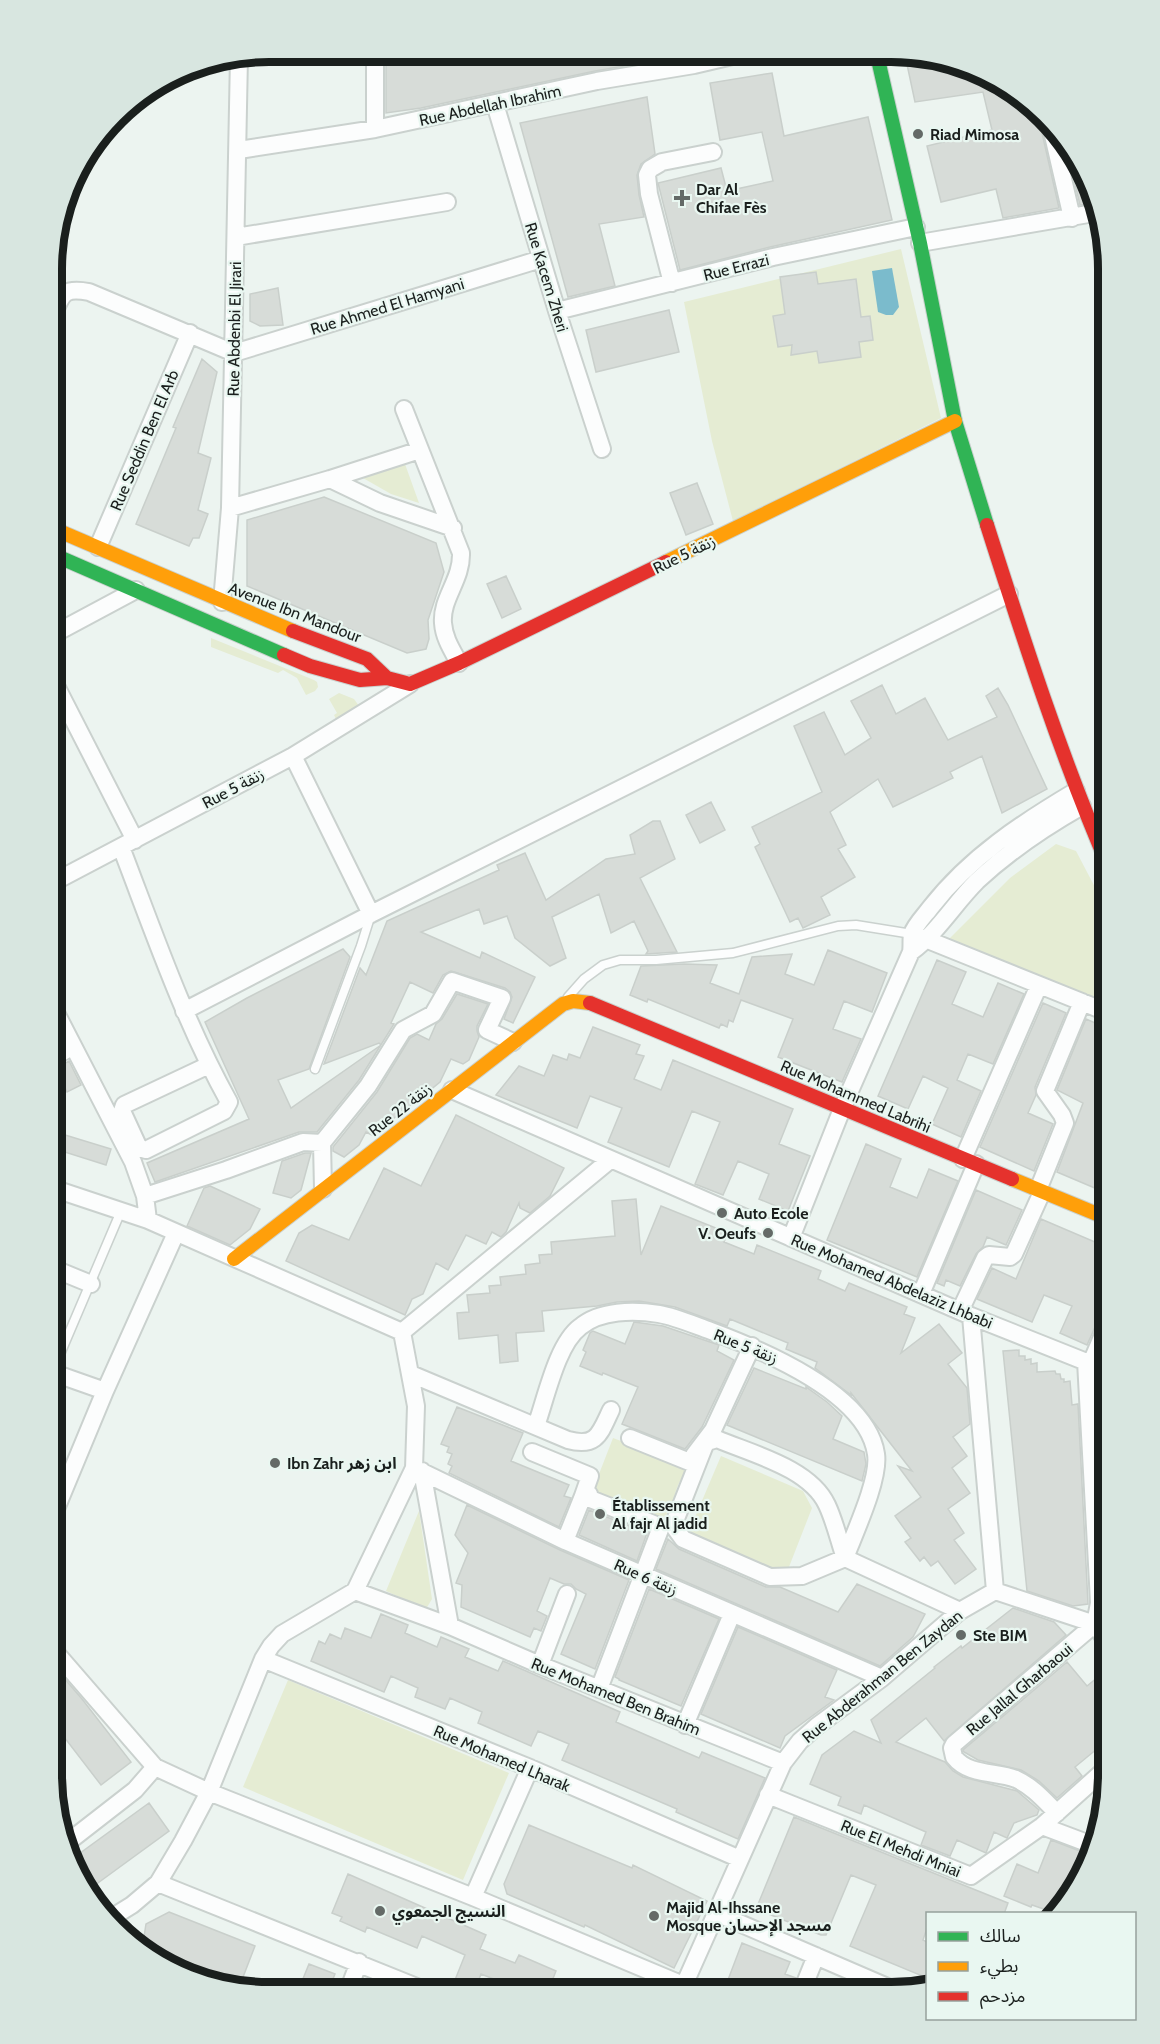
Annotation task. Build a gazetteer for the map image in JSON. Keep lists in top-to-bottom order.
{
  "streets": {
    "street": [
      "Rue Abdellah Ibrahim",
      "Rue Errazi",
      "Rue Kacem Zheri",
      "Rue Ahmed El Hamyani",
      "Rue Abdenbi El Jirari",
      "Rue Seddin Ben El Arb",
      "Rue 5 زنقة",
      "Avenue Ibn Mandour",
      "Rue Mohammed Labrihi",
      "Rue 22 زنقة",
      "Rue Mohamed Abdelaziz Lhbabi",
      "Rue 6 زنقة",
      "Rue Abderahman Ben Zaydan",
      "Rue Jallal Gharbaoui",
      "Rue Mohamed Ben Brahim",
      "Rue Mohamed Lharak",
      "Rue El Mehdi Mniai"
    ]
  },
  "crossings": [
    ["Rue Abdellah Ibrahim", "Rue Kacem Zheri"],
    ["Rue Abdellah Ibrahim", "Rue Abdenbi El Jirari"],
    ["Rue Errazi", "Rue Kacem Zheri"],
    ["Rue Kacem Zheri", "Rue Ahmed El Hamyani"],
    ["Rue Ahmed El Hamyani", "Rue Abdenbi El Jirari"],
    ["Rue Abdenbi El Jirari", "Avenue Ibn Mandour"],
    ["Rue Seddin Ben El Arb", "Avenue Ibn Mandour"],
    ["Rue Mohammed Labrihi", "Rue 22 زنقة"],
    ["Rue 22 زنقة", "Rue Mohamed Abdelaziz Lhbabi"],
    ["Rue 6 زنقة", "Rue Abderahman Ben Zaydan"],
    ["Rue Abderahman Ben Zaydan", "Rue Mohamed Ben Brahim"],
    ["Rue Abderahman Ben Zaydan", "Rue Mohamed Lharak"],
    ["Rue Abderahman Ben Zaydan", "Rue El Mehdi Mniai"],
    ["Rue Jallal Gharbaoui", "Rue El Mehdi Mniai"]
  ],
  "places": {
    "other": [
      "Riad Mimosa",
      "Auto Ecole",
      "V. Oeufs",
      "Ibn Zahr ابن زهر",
      "Établissement Al fajr Al jadid",
      "Ste BIM",
      "النسيج الجمعوي",
      "Majid Al-Ihssane Mosque مسجد الإحسان"
    ],
    "health": ["Dar Al Chifae Fès"]
  },
  "legend": ["سالك", "بطيء", "مزدحم"]
}
